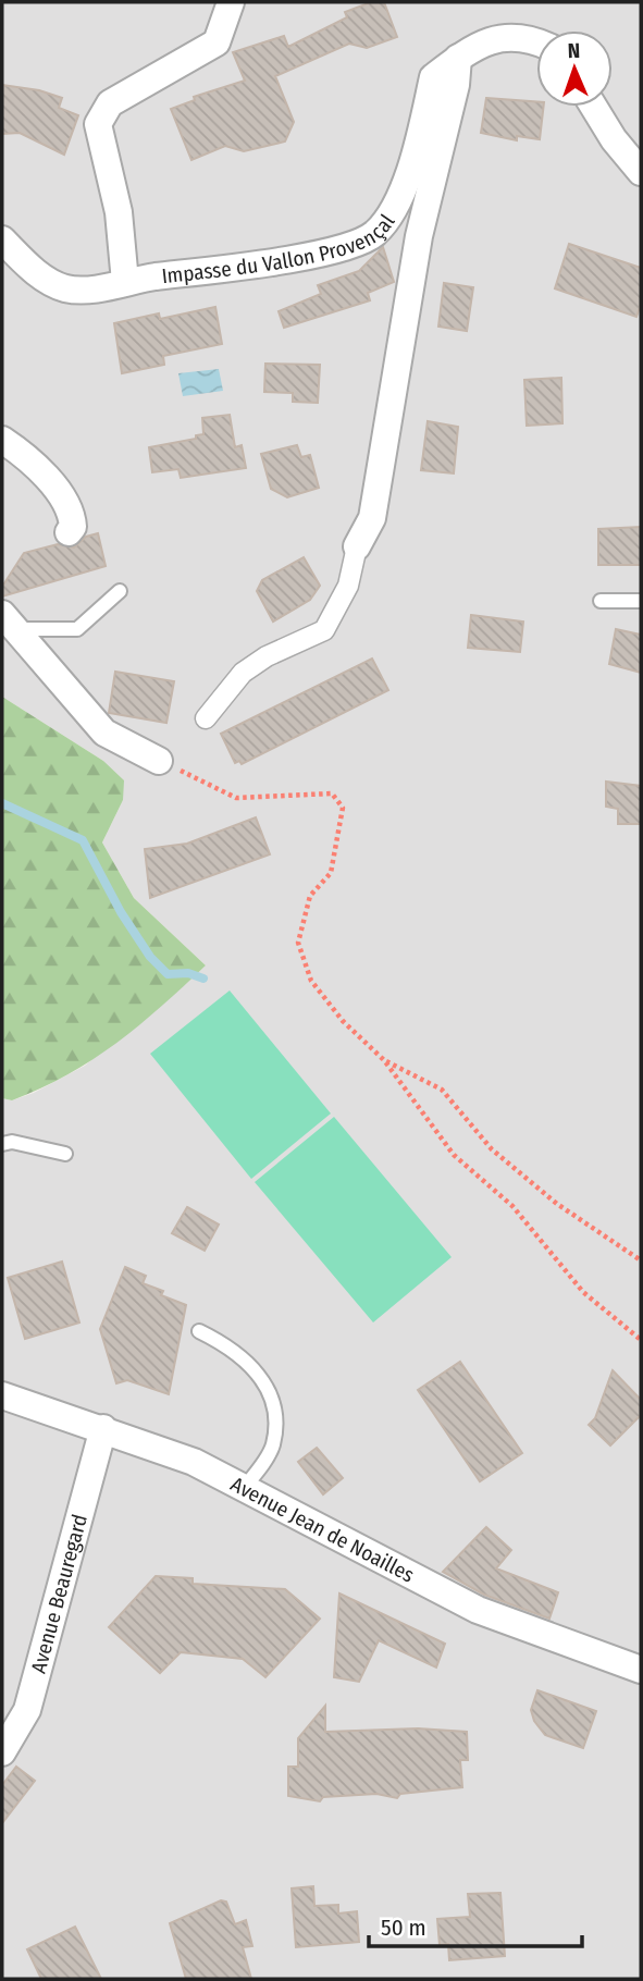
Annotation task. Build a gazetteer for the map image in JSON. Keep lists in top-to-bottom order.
{
  "streets": {
    "street": ["Impasse du Vallon Provençal", "Avenue Jean de Noailles", "Avenue Beauregard"]
  },
  "crossings": [
    ["Avenue Jean de Noailles", "Avenue Beauregard"]
  ],
  "scale_bar": "50 m",
  "north": "top"
}
